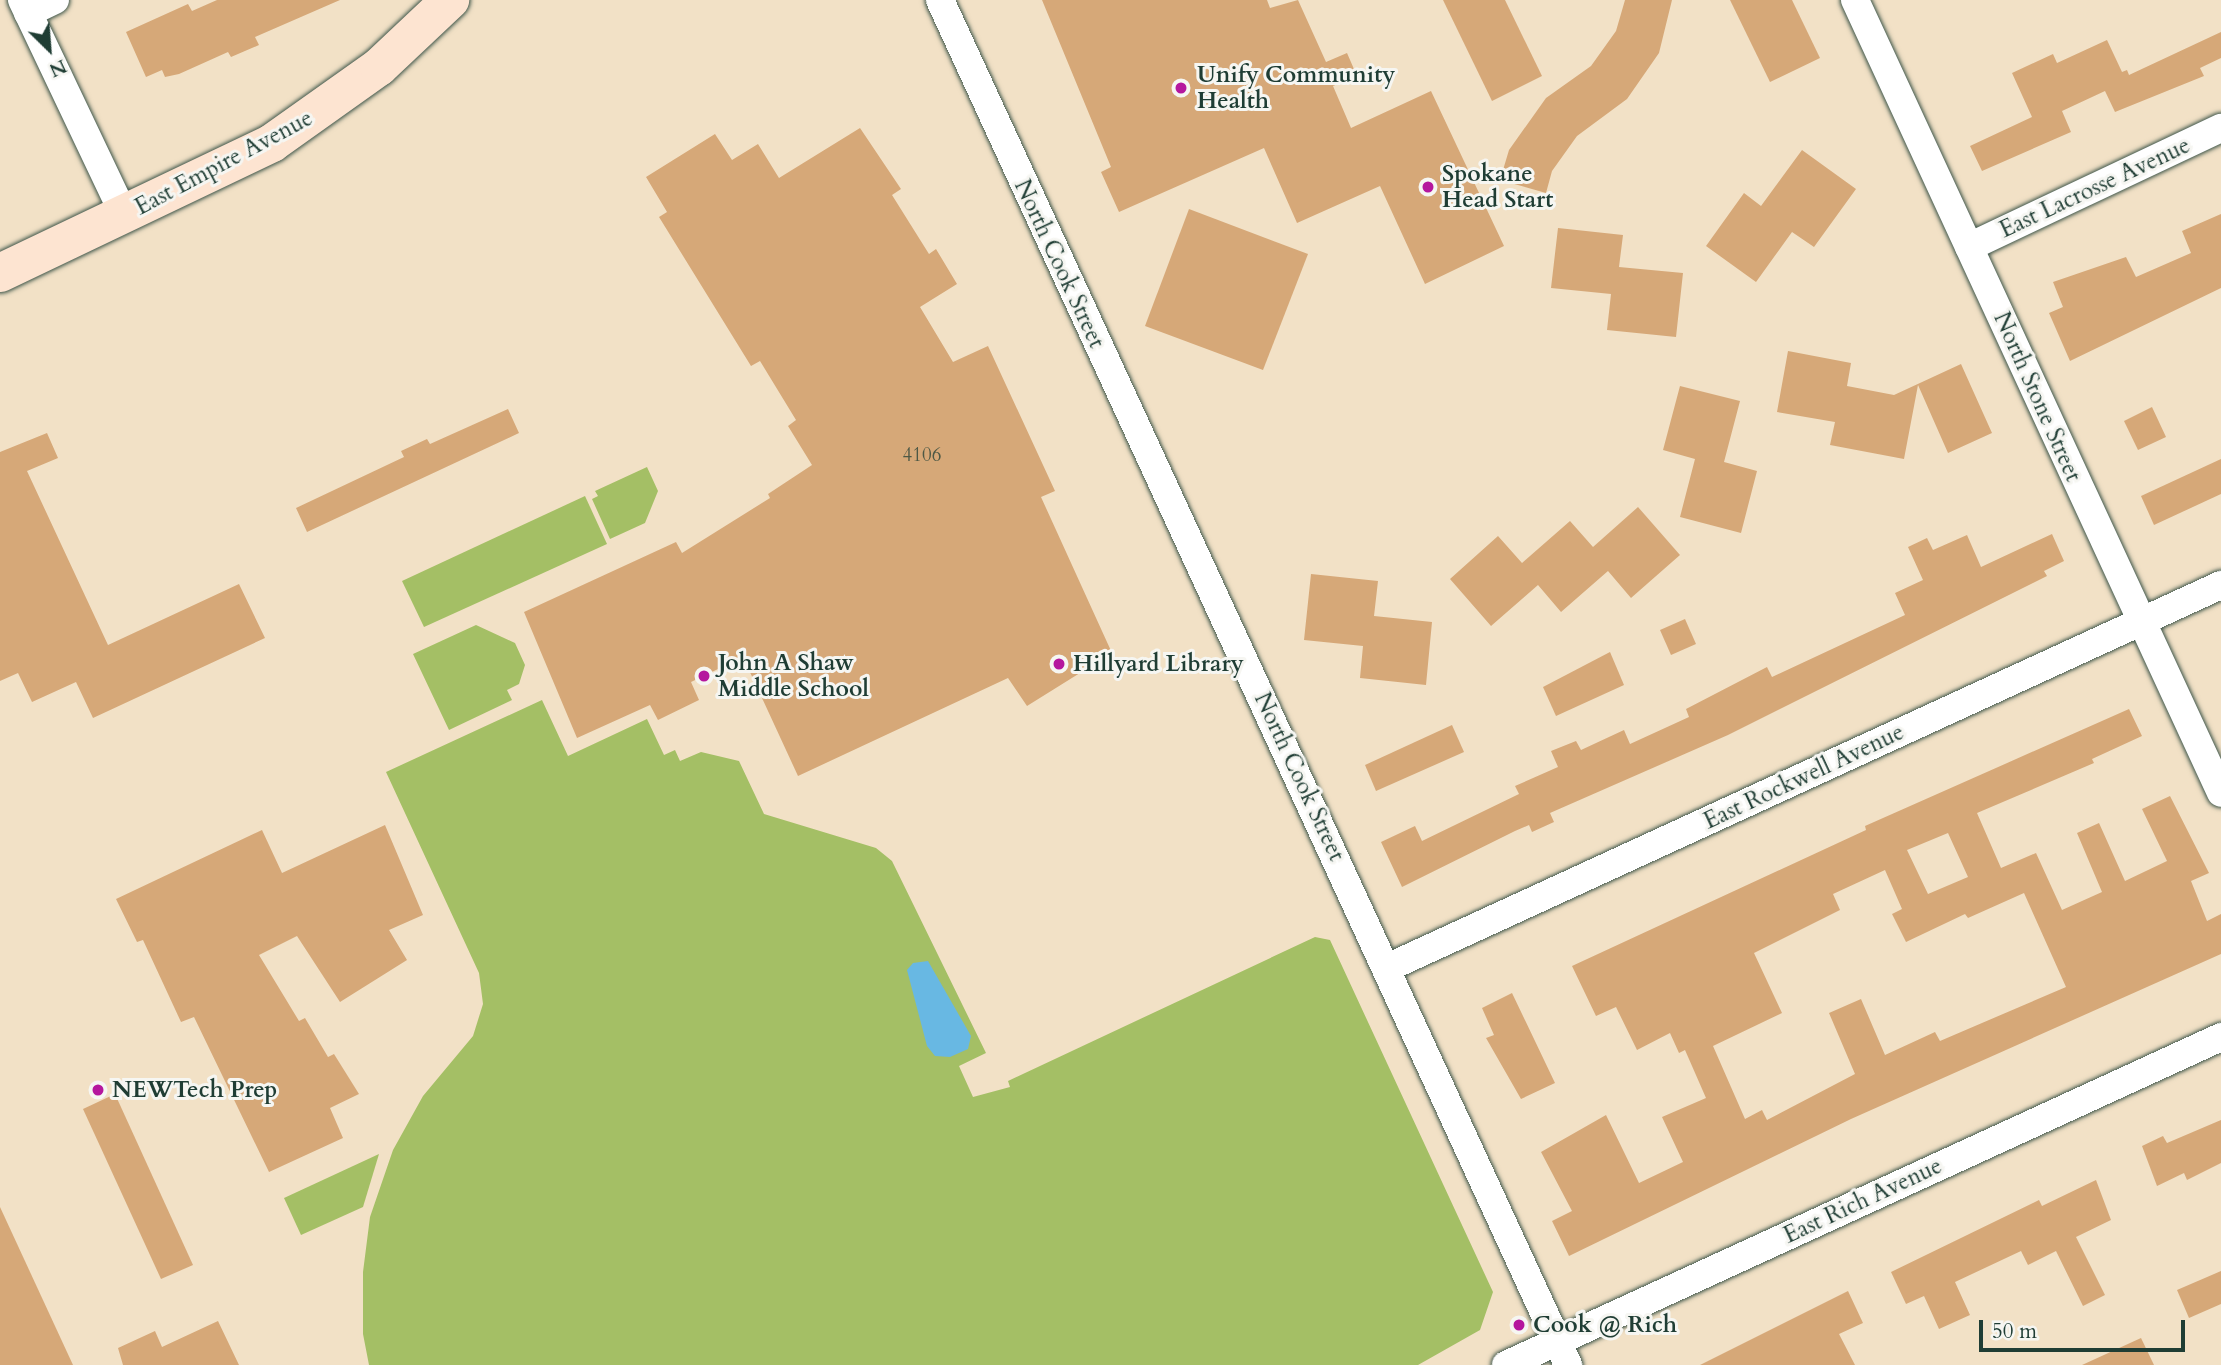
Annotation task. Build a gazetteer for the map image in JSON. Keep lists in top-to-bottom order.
{
  "streets": {
    "street": [
      "East Empire Avenue",
      "East Lacrosse Avenue",
      "North Cook Street",
      "North Stone Street",
      "East Rockwell Avenue",
      "East Rich Avenue"
    ]
  },
  "crossings": [
    ["East Lacrosse Avenue", "North Stone Street"],
    ["North Cook Street", "East Rockwell Avenue"],
    ["North Cook Street", "East Rich Avenue"],
    ["North Stone Street", "East Rockwell Avenue"]
  ],
  "places": [
    "Unify Community Health",
    "Spokane Head Start",
    "Hillyard Library",
    "John A Shaw Middle School",
    "NEWTech Prep",
    "Cook @ Rich"
  ],
  "house_numbers": ["4106"],
  "scale_bar": "50 m",
  "north": "bottom right"
}
